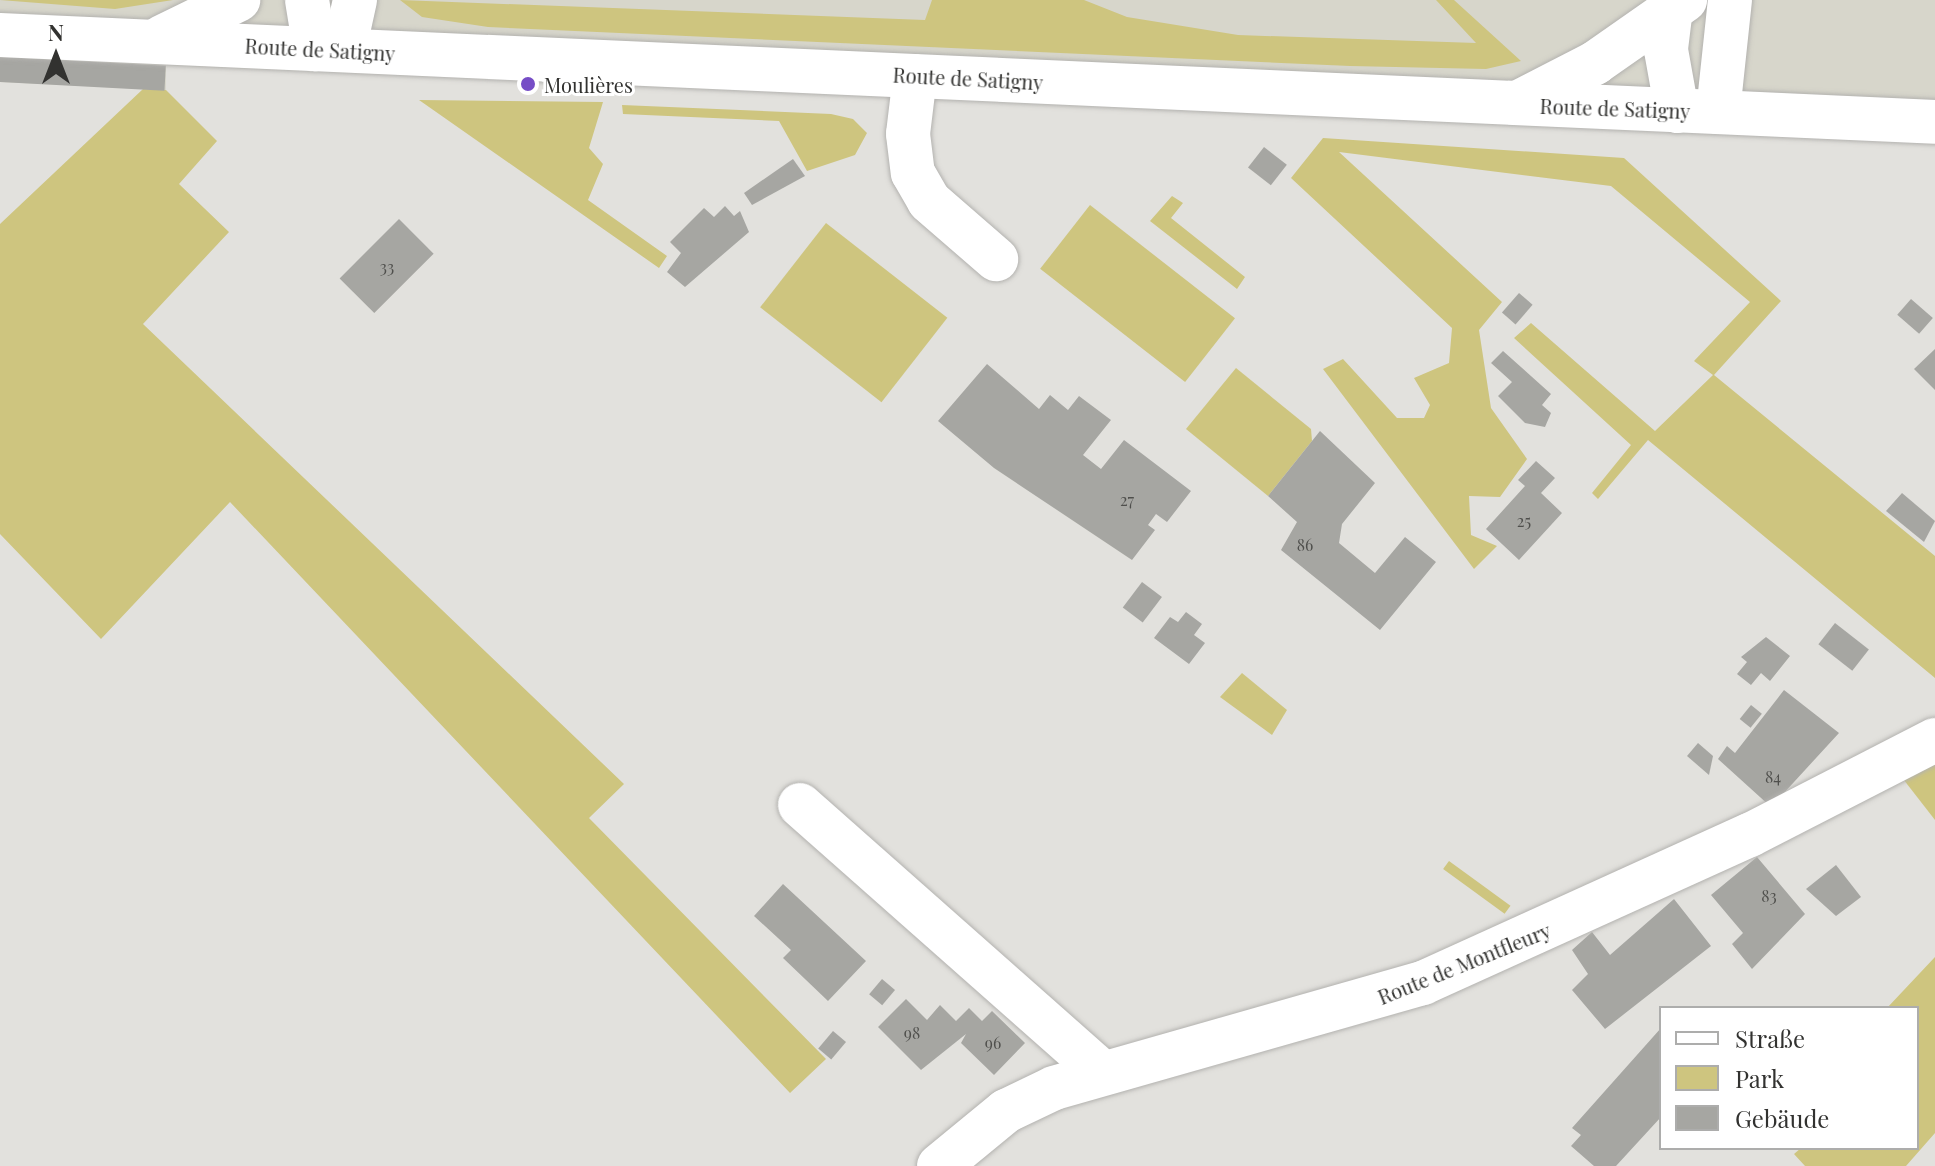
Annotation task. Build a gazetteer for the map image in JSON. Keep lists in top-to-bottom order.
{
  "streets": {
    "street": ["Route de Satigny", "Route de Montfleury"]
  },
  "places": ["Moulières"],
  "house_numbers": [
    "33",
    "27",
    "25",
    "86",
    "84",
    "83",
    "98",
    "96"
  ],
  "legend": ["Straße", "Park", "Gebäude"],
  "north": "top"
}
